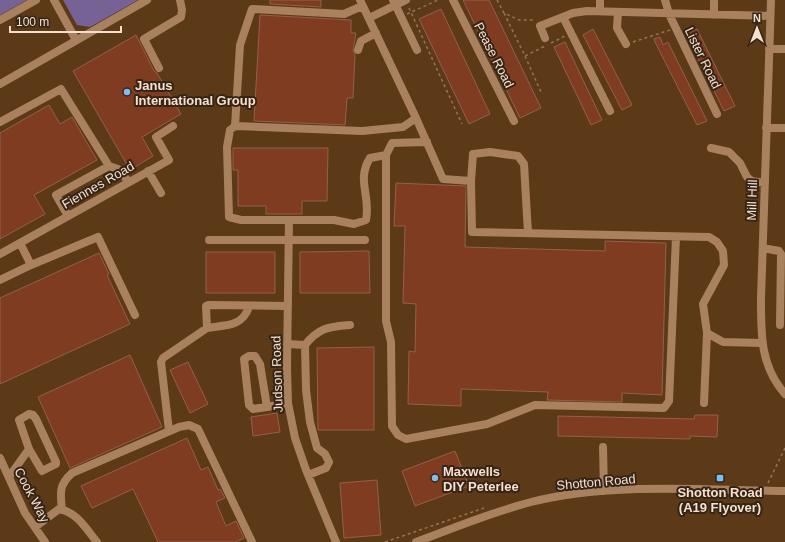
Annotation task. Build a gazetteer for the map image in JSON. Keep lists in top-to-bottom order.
{
  "streets": {
    "street": [
      "Pease Road",
      "Lister Road",
      "Fiennes Road",
      "Mill Hill",
      "Judson Road",
      "Shotton Road",
      "Cook Way"
    ]
  },
  "crossings": [
    ["Lister Road", "Mill Hill"]
  ],
  "places": {
    "other": ["Janus International Group", "Maxwells DIY Peterlee"],
    "transit": ["Shotton Road (A19 Flyover)"]
  },
  "scale_bar": "100 m",
  "north": "top"
}
